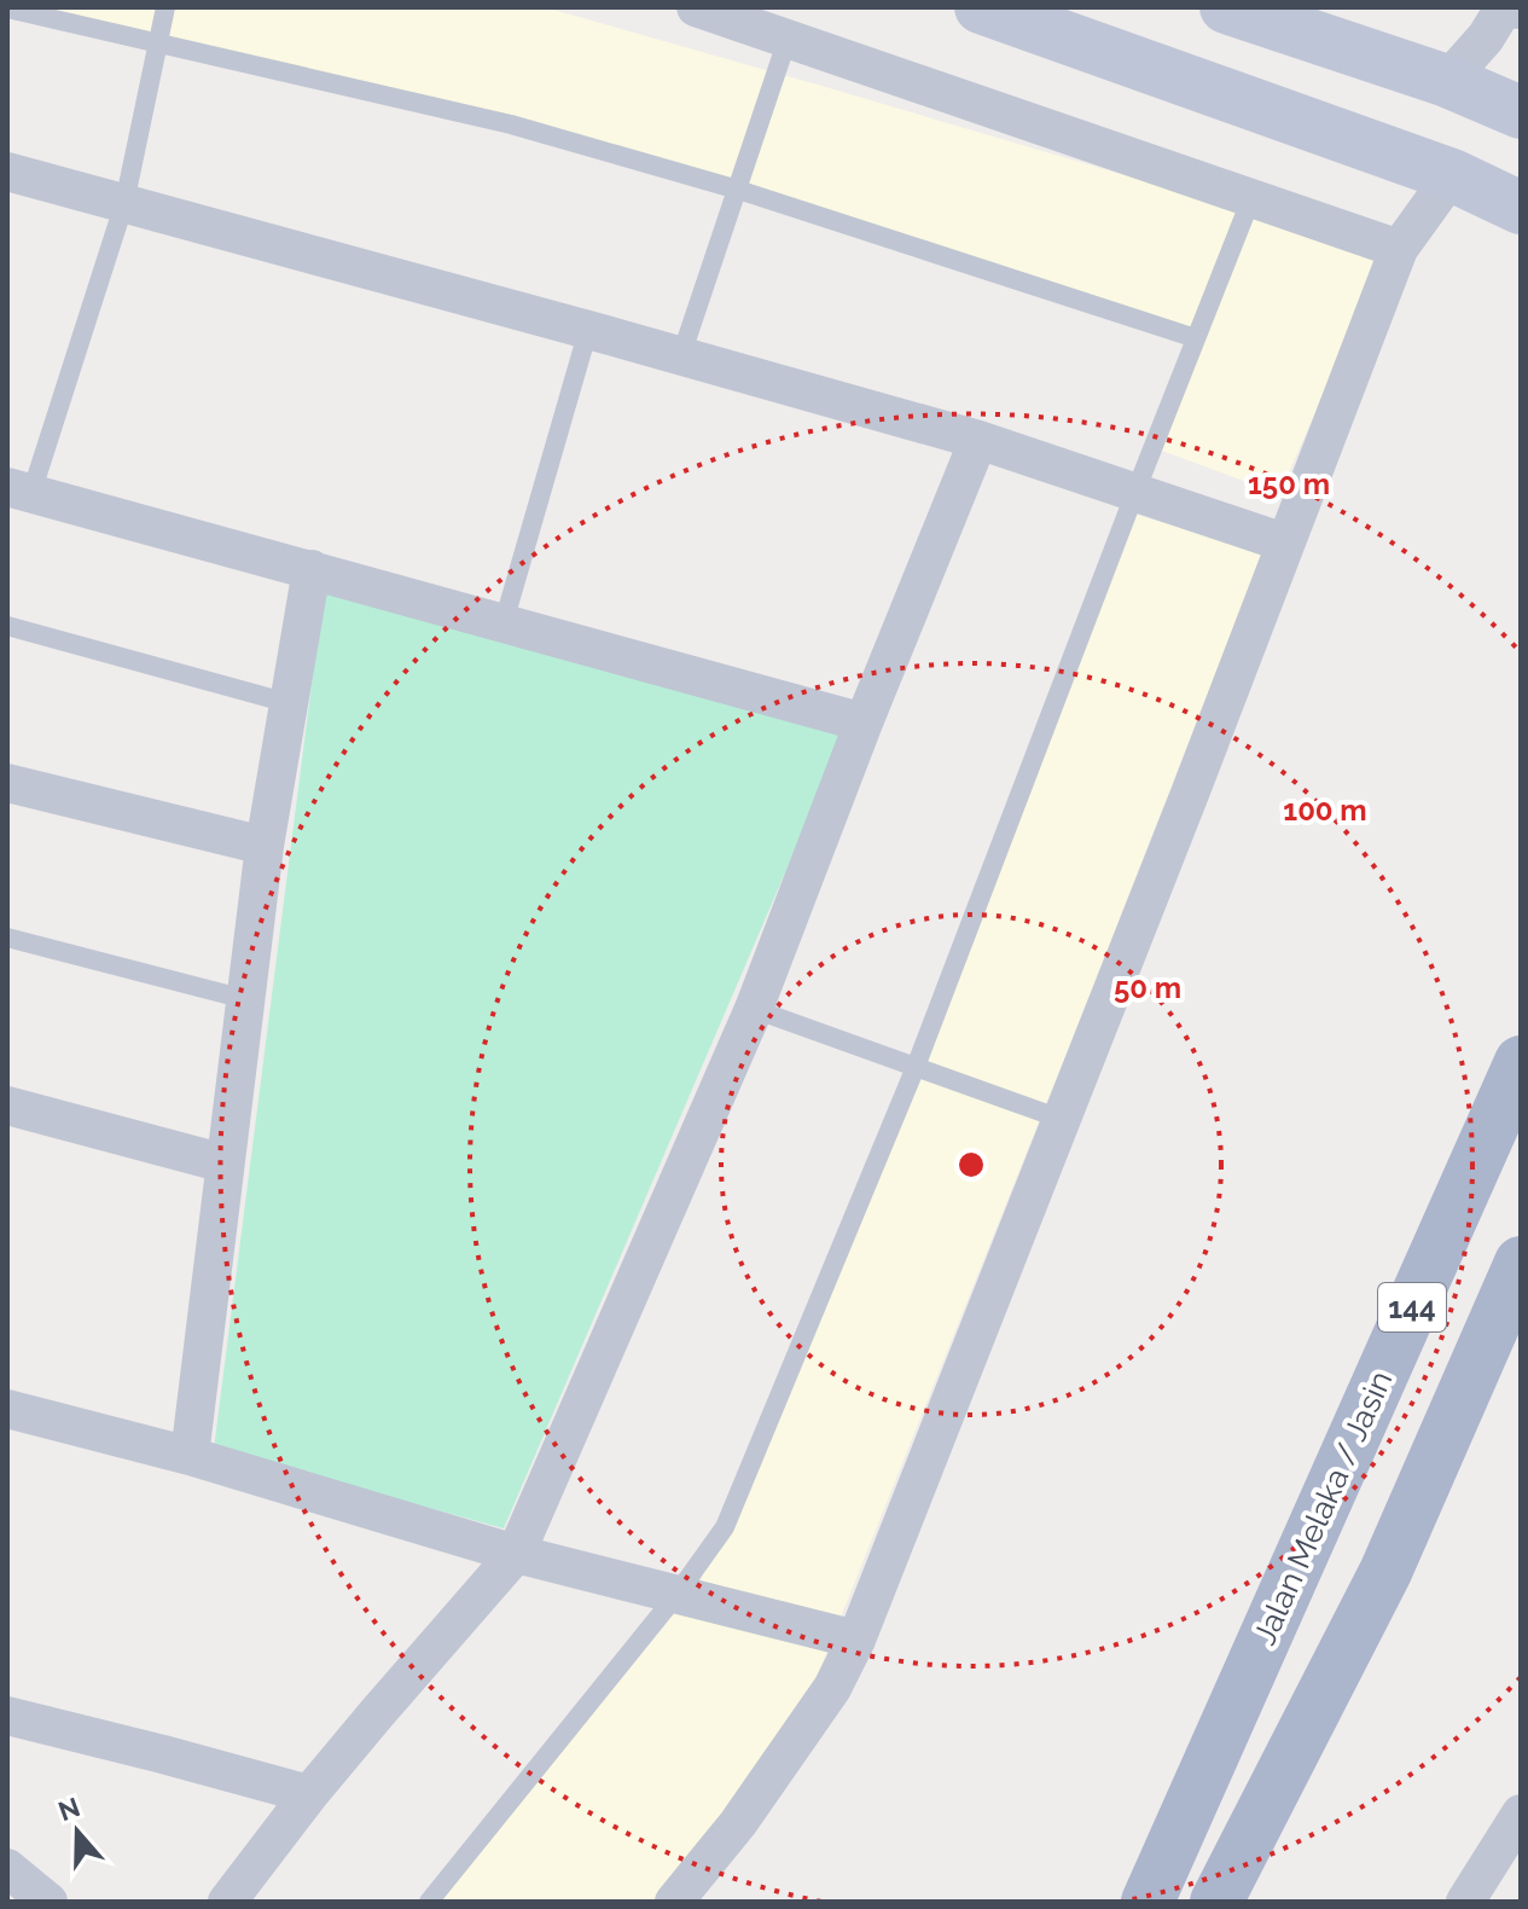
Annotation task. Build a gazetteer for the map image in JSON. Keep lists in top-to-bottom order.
{
  "streets": {
    "main road": ["144", "Jalan Melaka / Jasin"]
  },
  "north": "top",
  "rings": ["150 m", "100 m", "50 m"]
}
